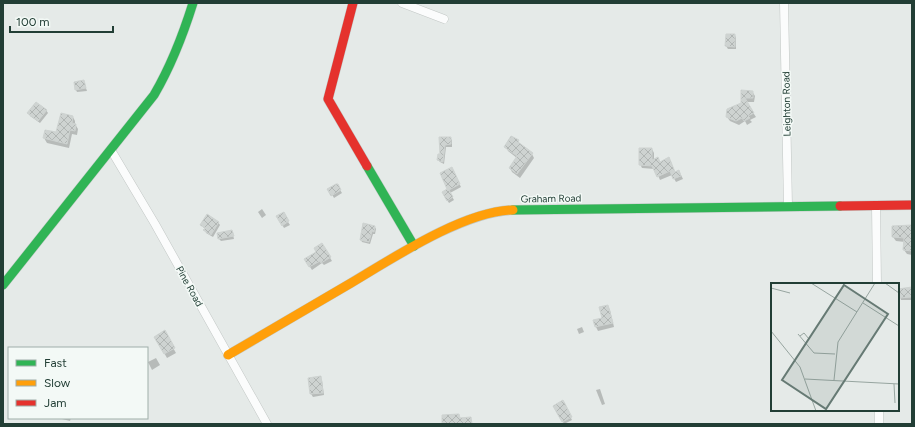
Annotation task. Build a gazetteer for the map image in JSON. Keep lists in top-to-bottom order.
{
  "streets": {
    "street": ["Leighton Road", "Graham Road", "Pine Road"]
  },
  "crossings": [
    ["Leighton Road", "Graham Road"],
    ["Graham Road", "Pine Road"]
  ],
  "legend": ["Fast", "Slow", "Jam"],
  "scale_bar": "100 m"
}
